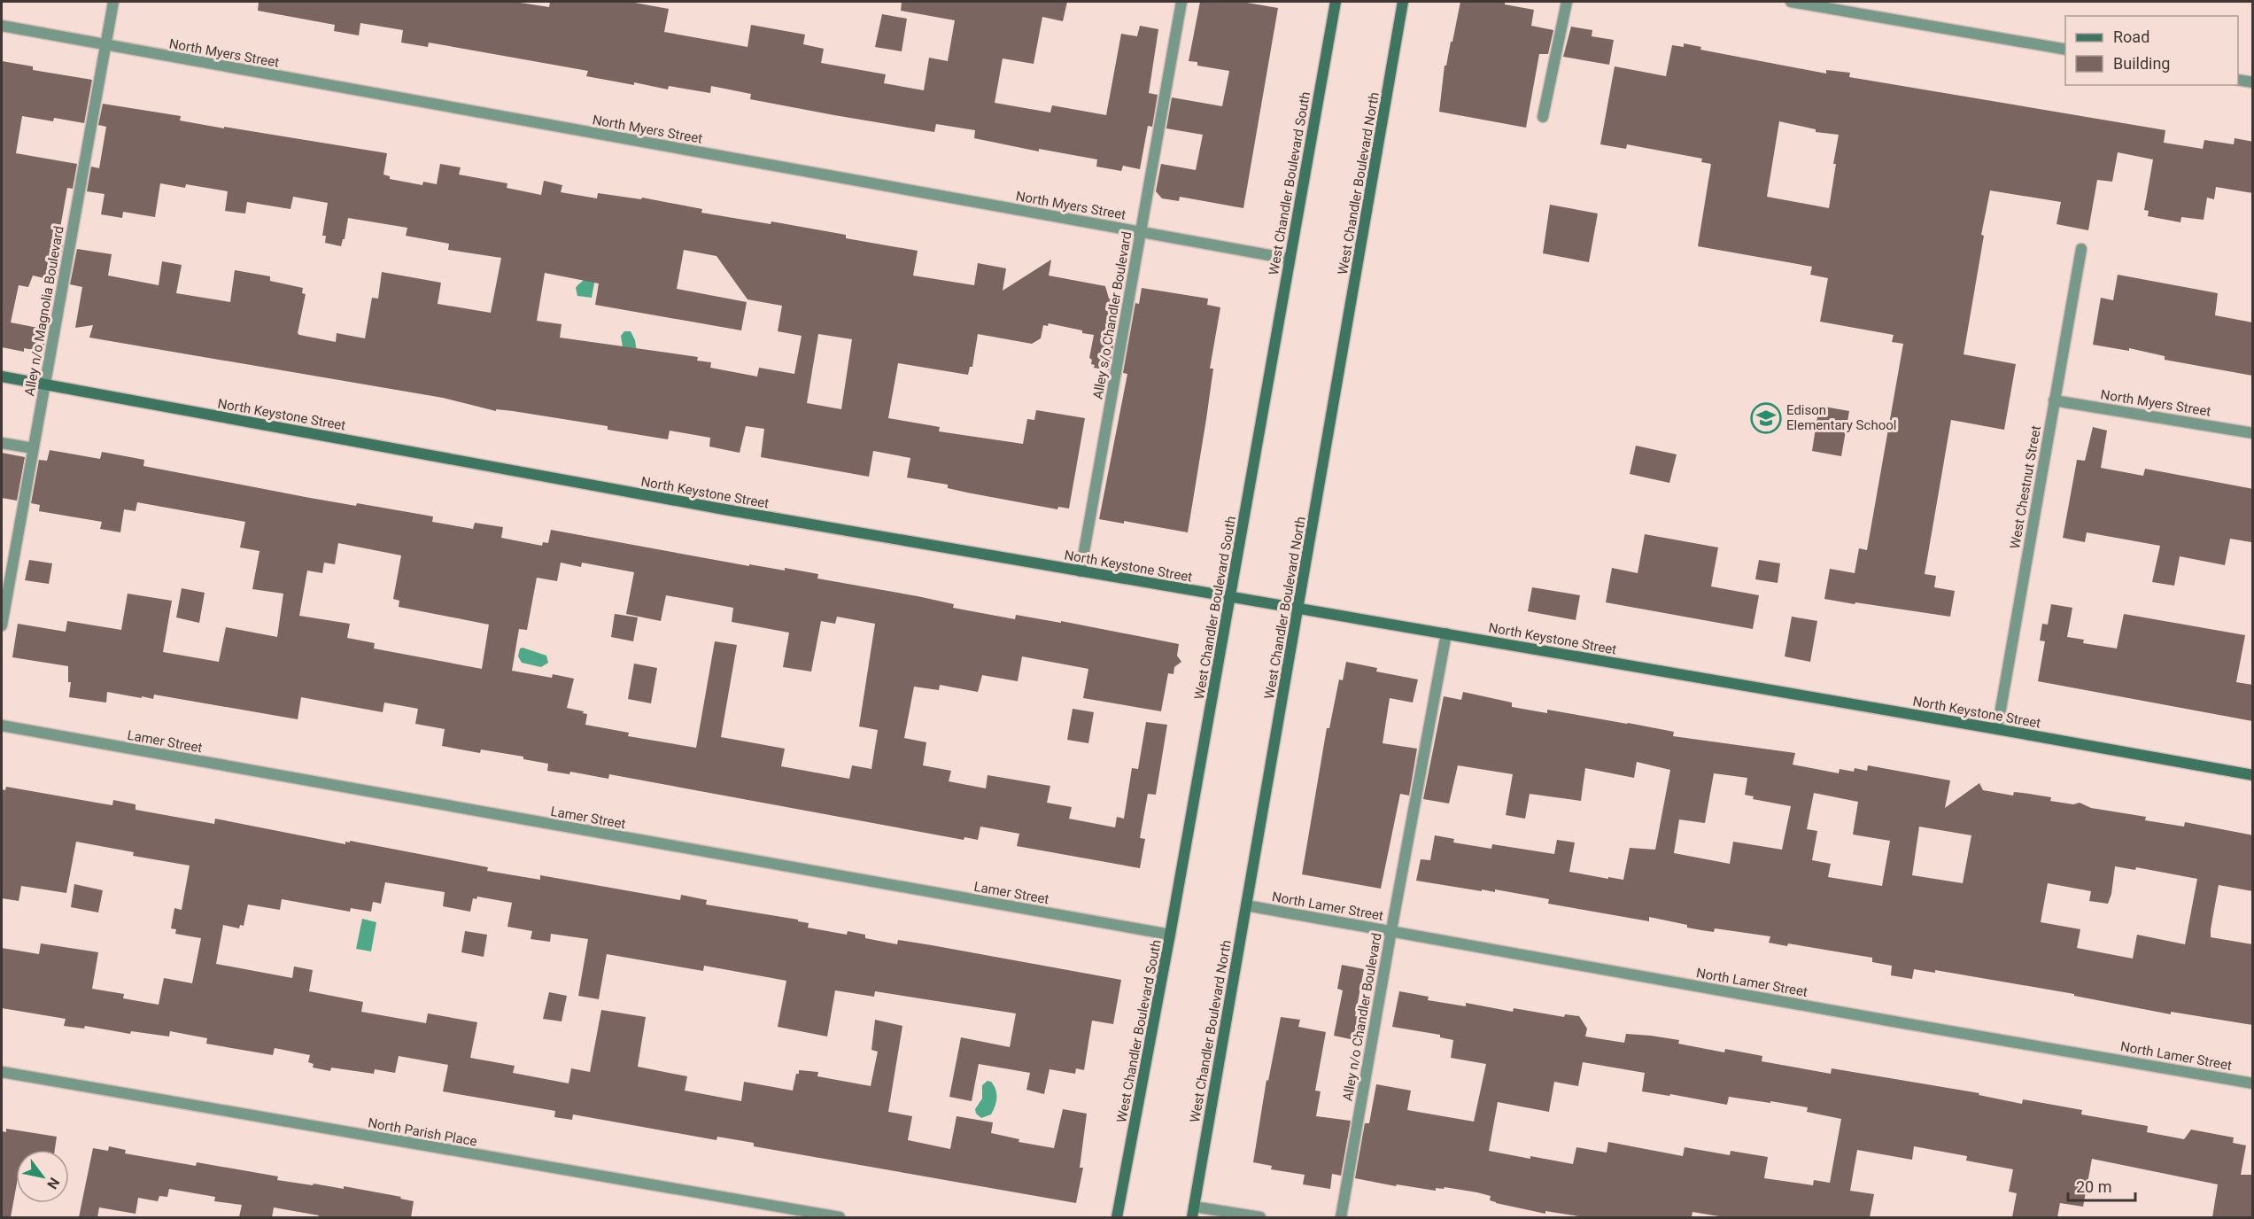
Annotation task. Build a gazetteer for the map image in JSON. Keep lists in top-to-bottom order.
{
  "streets": {
    "main road": ["West Chandler Boulevard South", "West Chandler Boulevard North", "North Keystone Street"],
    "street": [
      "North Myers Street",
      "Alley n/o Magnolia Boulevard",
      "Alley s/o Chandler Boulevard",
      "West Chestnut Street",
      "Lamer Street",
      "North Lamer Street",
      "Alley n/o Chandler Boulevard",
      "North Parish Place"
    ]
  },
  "crossings": [
    ["North Myers Street", "West Chandler Boulevard South"],
    ["North Myers Street", "Alley n/o Magnolia Boulevard"],
    ["North Myers Street", "Alley s/o Chandler Boulevard"],
    ["North Myers Street", "West Chestnut Street"],
    ["West Chandler Boulevard South", "North Keystone Street"],
    ["West Chandler Boulevard South", "Lamer Street"],
    ["West Chandler Boulevard North", "North Keystone Street"],
    ["West Chandler Boulevard North", "North Lamer Street"],
    ["Alley n/o Magnolia Boulevard", "North Keystone Street"],
    ["Alley s/o Chandler Boulevard", "North Keystone Street"],
    ["North Keystone Street", "West Chestnut Street"],
    ["North Keystone Street", "Alley n/o Chandler Boulevard"],
    ["North Lamer Street", "Alley n/o Chandler Boulevard"]
  ],
  "places": {
    "school or university": ["Edison Elementary School"]
  },
  "legend": ["Road", "Building"],
  "scale_bar": "20 m",
  "north": "bottom right"
}
